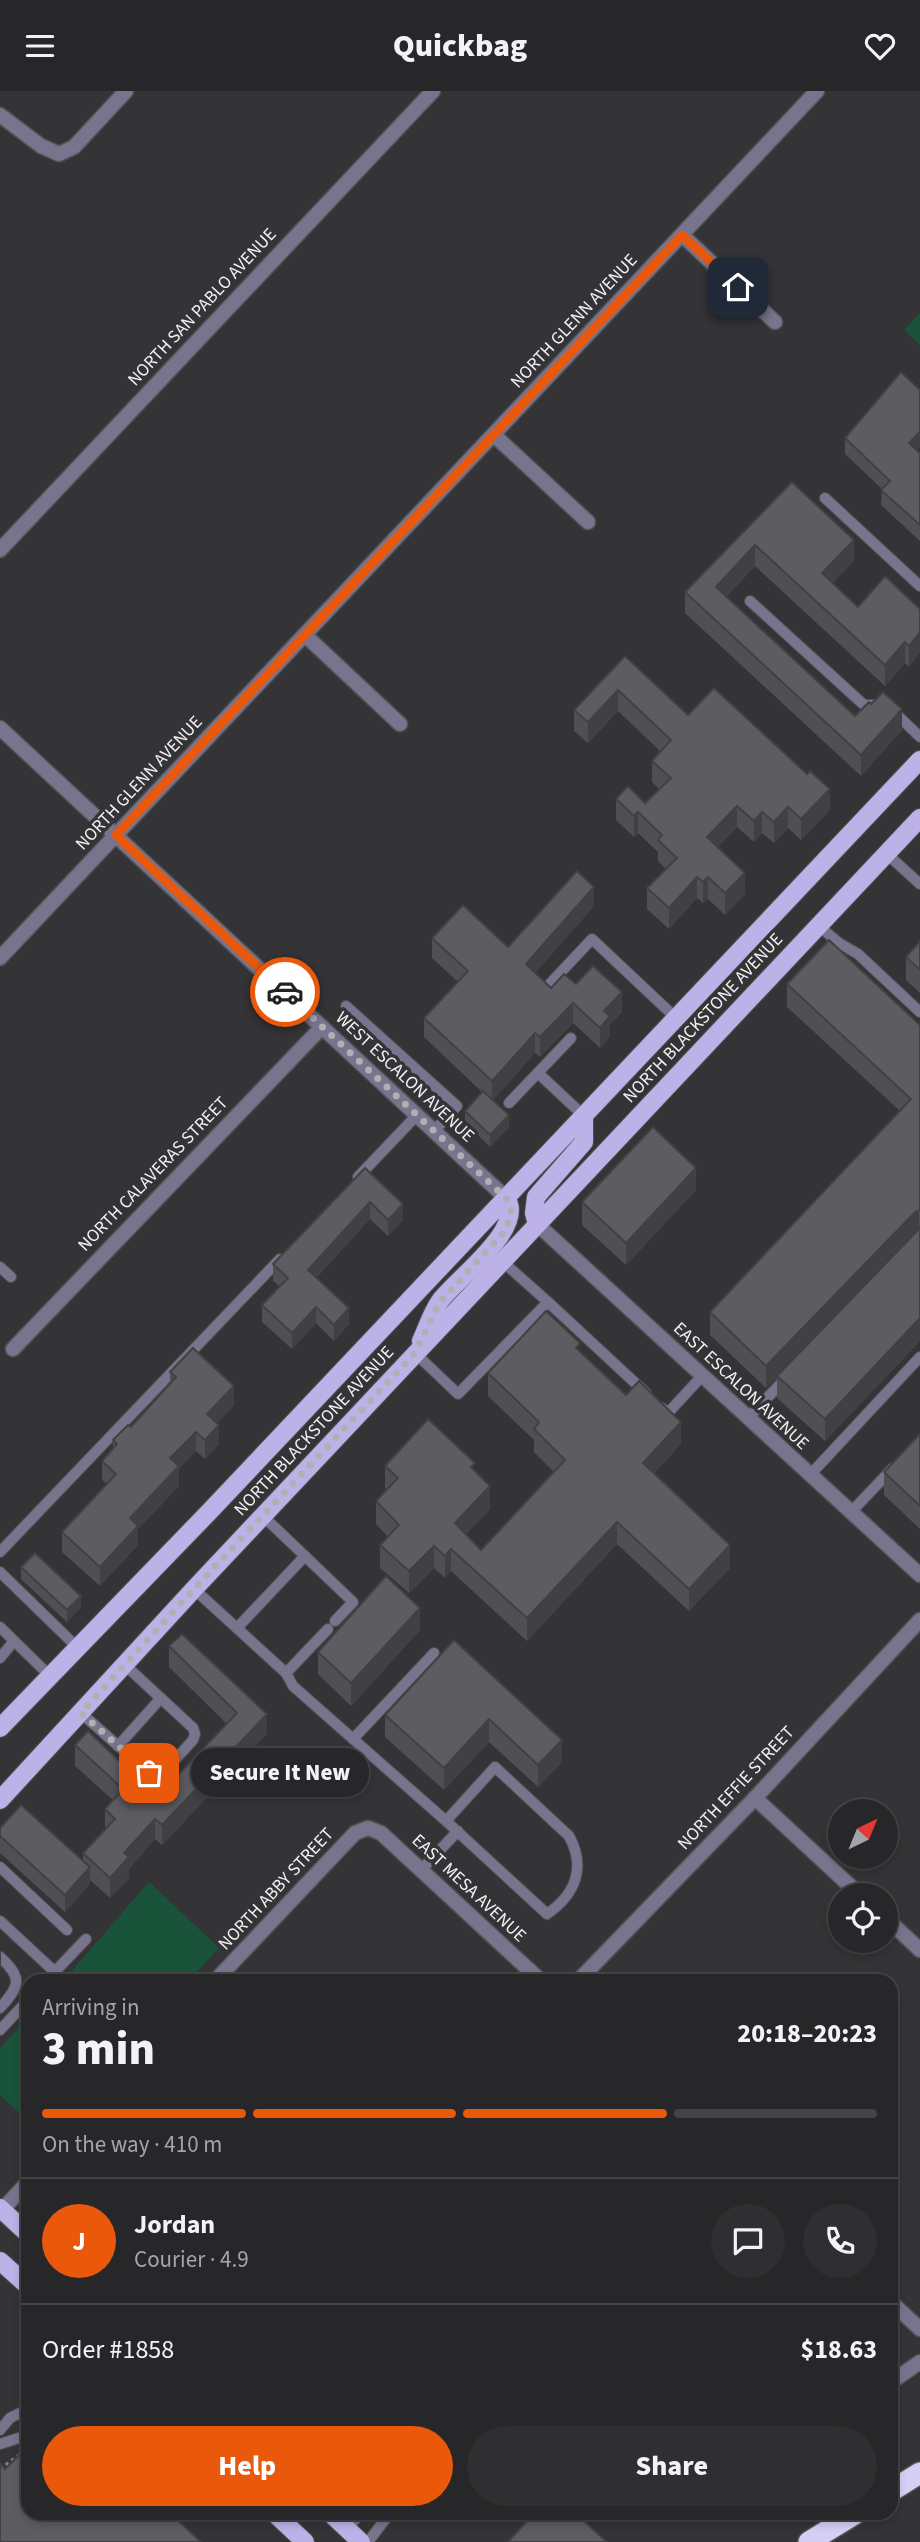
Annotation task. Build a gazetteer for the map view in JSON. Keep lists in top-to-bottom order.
{
  "streets": {
    "main road": ["NORTH BLACKSTONE AVENUE"],
    "street": [
      "NORTH SAN PABLO AVENUE",
      "NORTH GLENN AVENUE",
      "WEST ESCALON AVENUE",
      "NORTH CALAVERAS STREET",
      "EAST ESCALON AVENUE",
      "NORTH EFFIE STREET",
      "EAST MESA AVENUE",
      "NORTH ABBY STREET"
    ]
  },
  "crossings": [
    ["NORTH GLENN AVENUE", "WEST ESCALON AVENUE"],
    ["NORTH BLACKSTONE AVENUE", "WEST ESCALON AVENUE"],
    ["NORTH BLACKSTONE AVENUE", "EAST ESCALON AVENUE"],
    ["WEST ESCALON AVENUE", "NORTH CALAVERAS STREET"],
    ["EAST MESA AVENUE", "NORTH ABBY STREET"]
  ],
  "places": ["Secure It New"],
  "north": "top right",
  "page": {
    "header": "Quickbag",
    "bubble": "Secure It New",
    "heading": ["3 min", "Arriving in", "20:18–20:23"],
    "panel": [
      "Jordan",
      "Courier · 4.9",
      "Order #1858",
      "$18.63"
    ],
    "bar": "On the way · 410 m",
    "round": "J",
    "buttons": ["Help", "Share"]
  }
}
